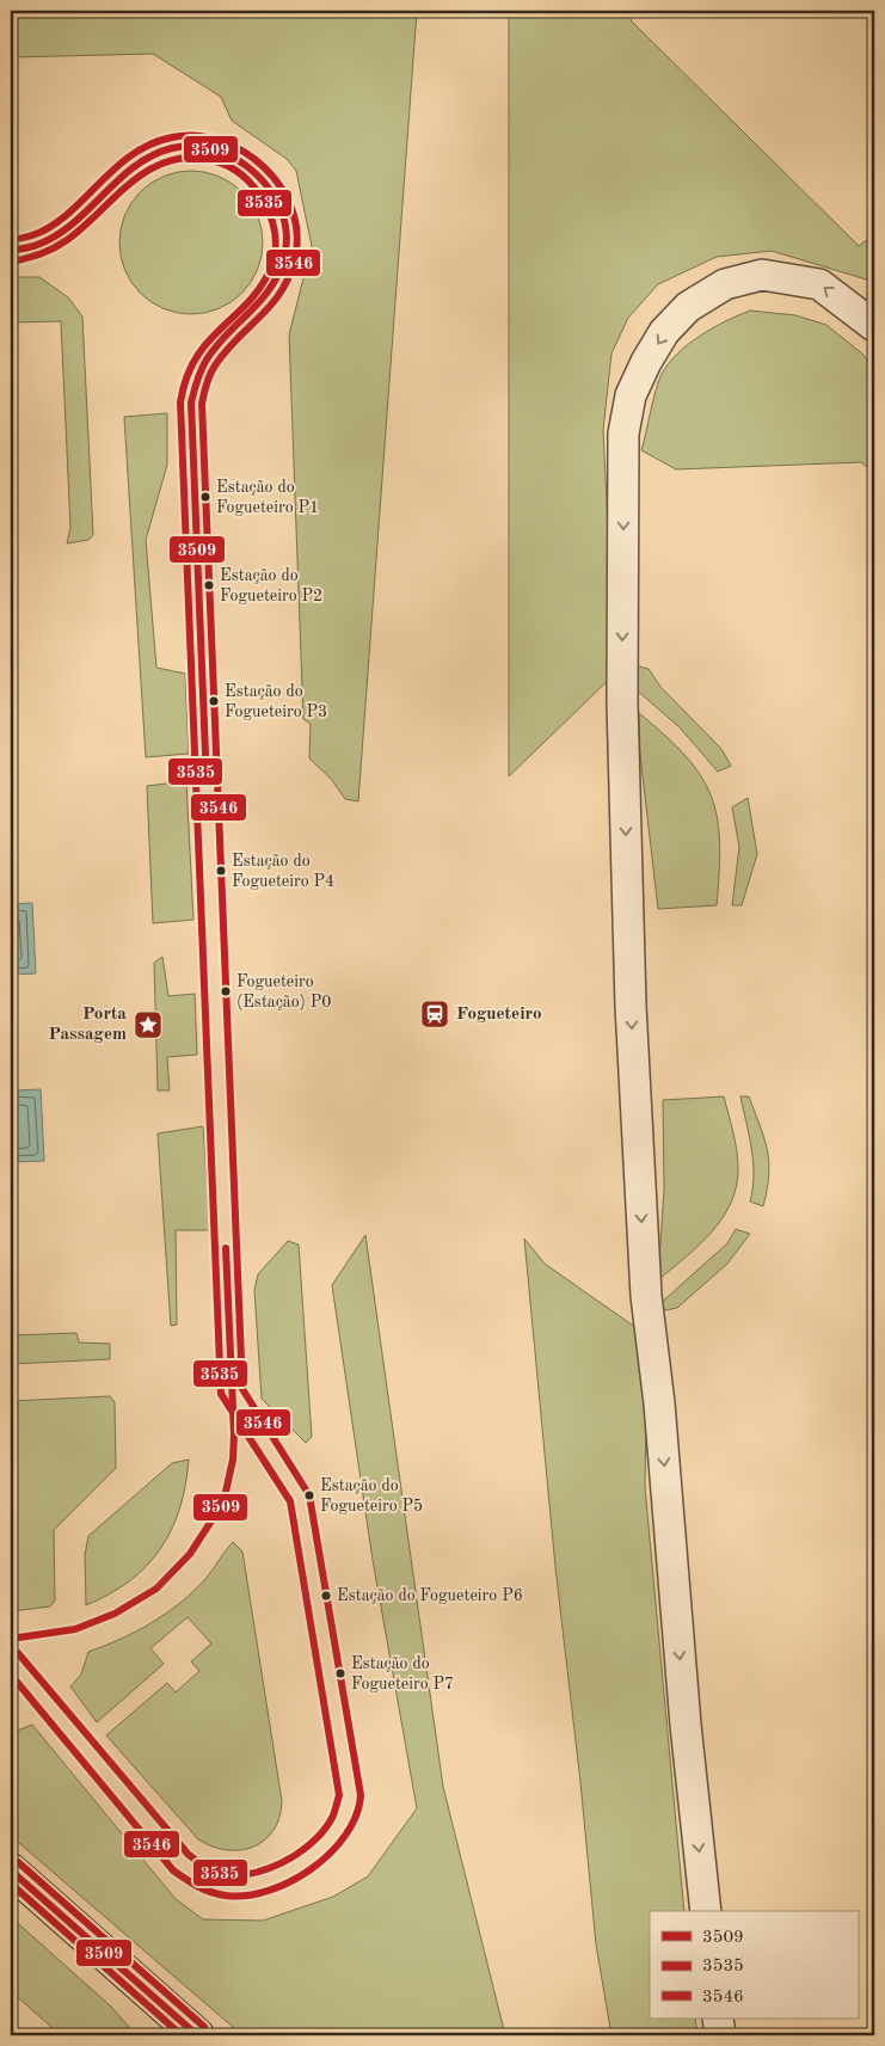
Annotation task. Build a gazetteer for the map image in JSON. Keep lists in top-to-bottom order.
{
  "places": {
    "other": [
      "Estação do Fogueteiro P1",
      "Estação do Fogueteiro P2",
      "Estação do Fogueteiro P3",
      "Estação do Fogueteiro P4",
      "Fogueteiro (Estação) P0",
      "Estação do Fogueteiro P5",
      "Estação do Fogueteiro P6",
      "Estação do Fogueteiro P7"
    ],
    "station": ["Fogueteiro"],
    "place": ["Porta Passagem"]
  },
  "lines": ["transit line 3546", "transit line 3509", "transit line 3535"],
  "legend": ["3509", "3535", "3546"]
}
